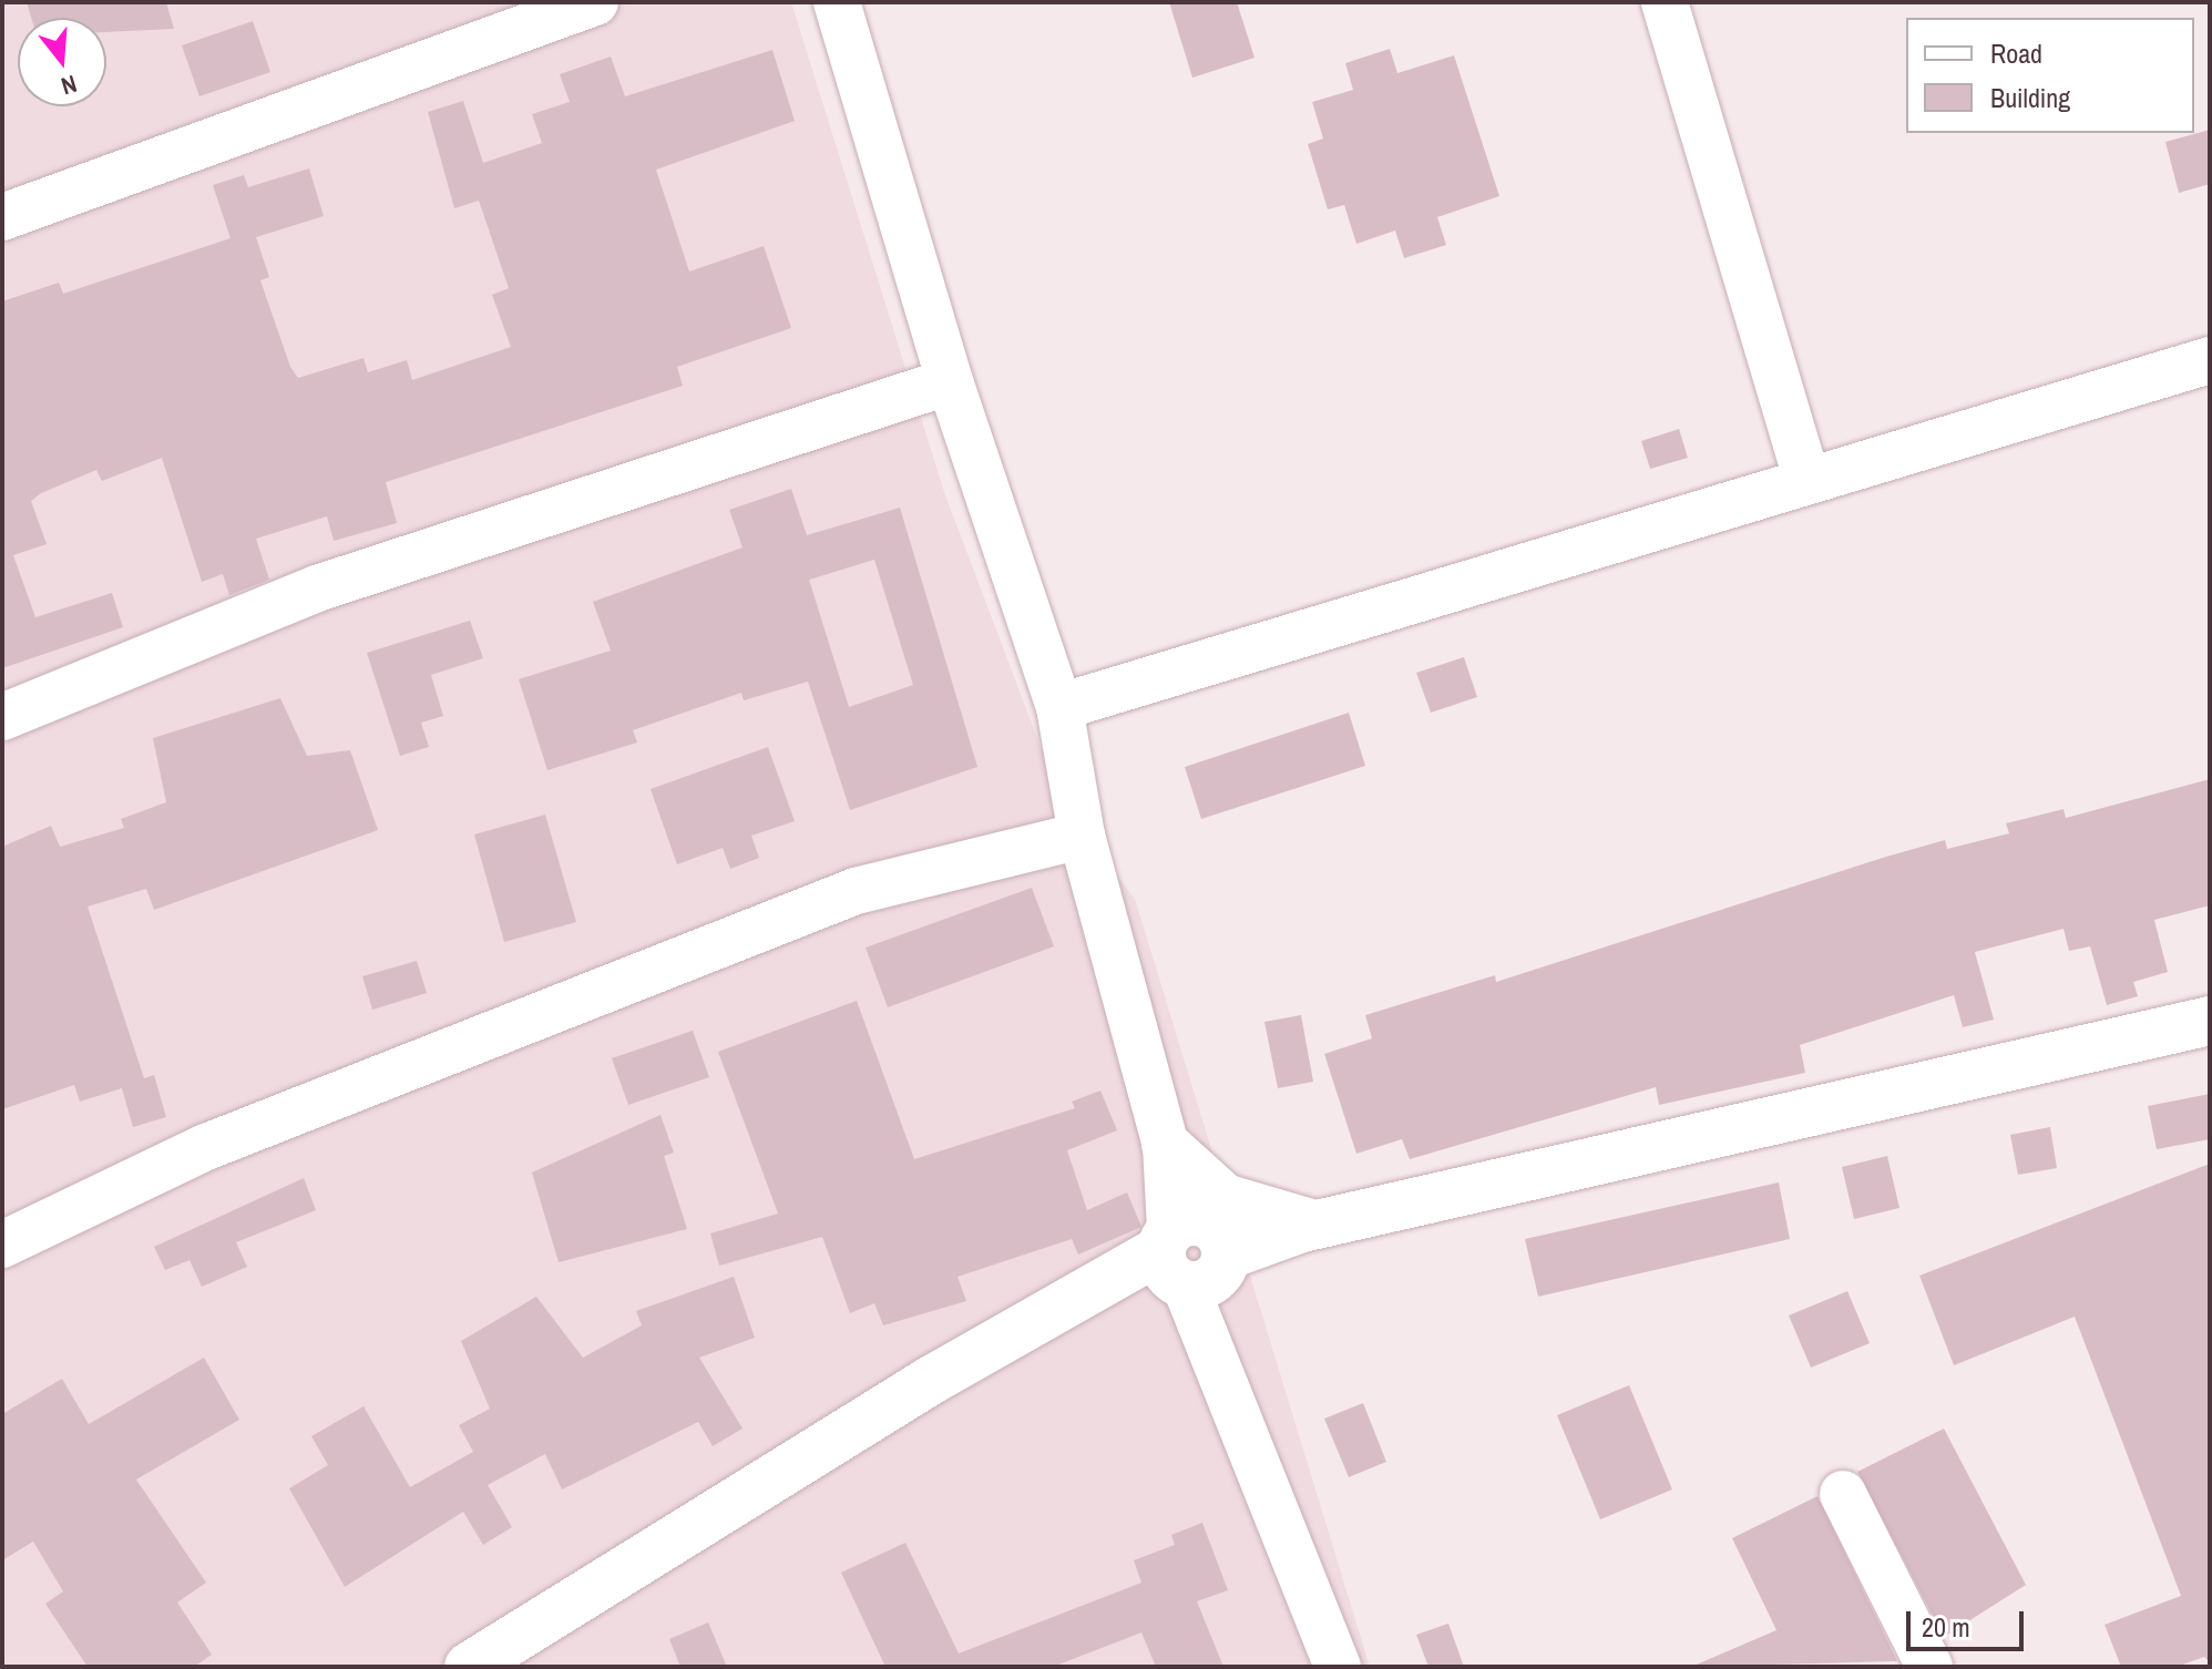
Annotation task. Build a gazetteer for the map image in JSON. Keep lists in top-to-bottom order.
{
  "legend": ["Road", "Building"],
  "scale_bar": "20 m",
  "north": "bottom"
}
